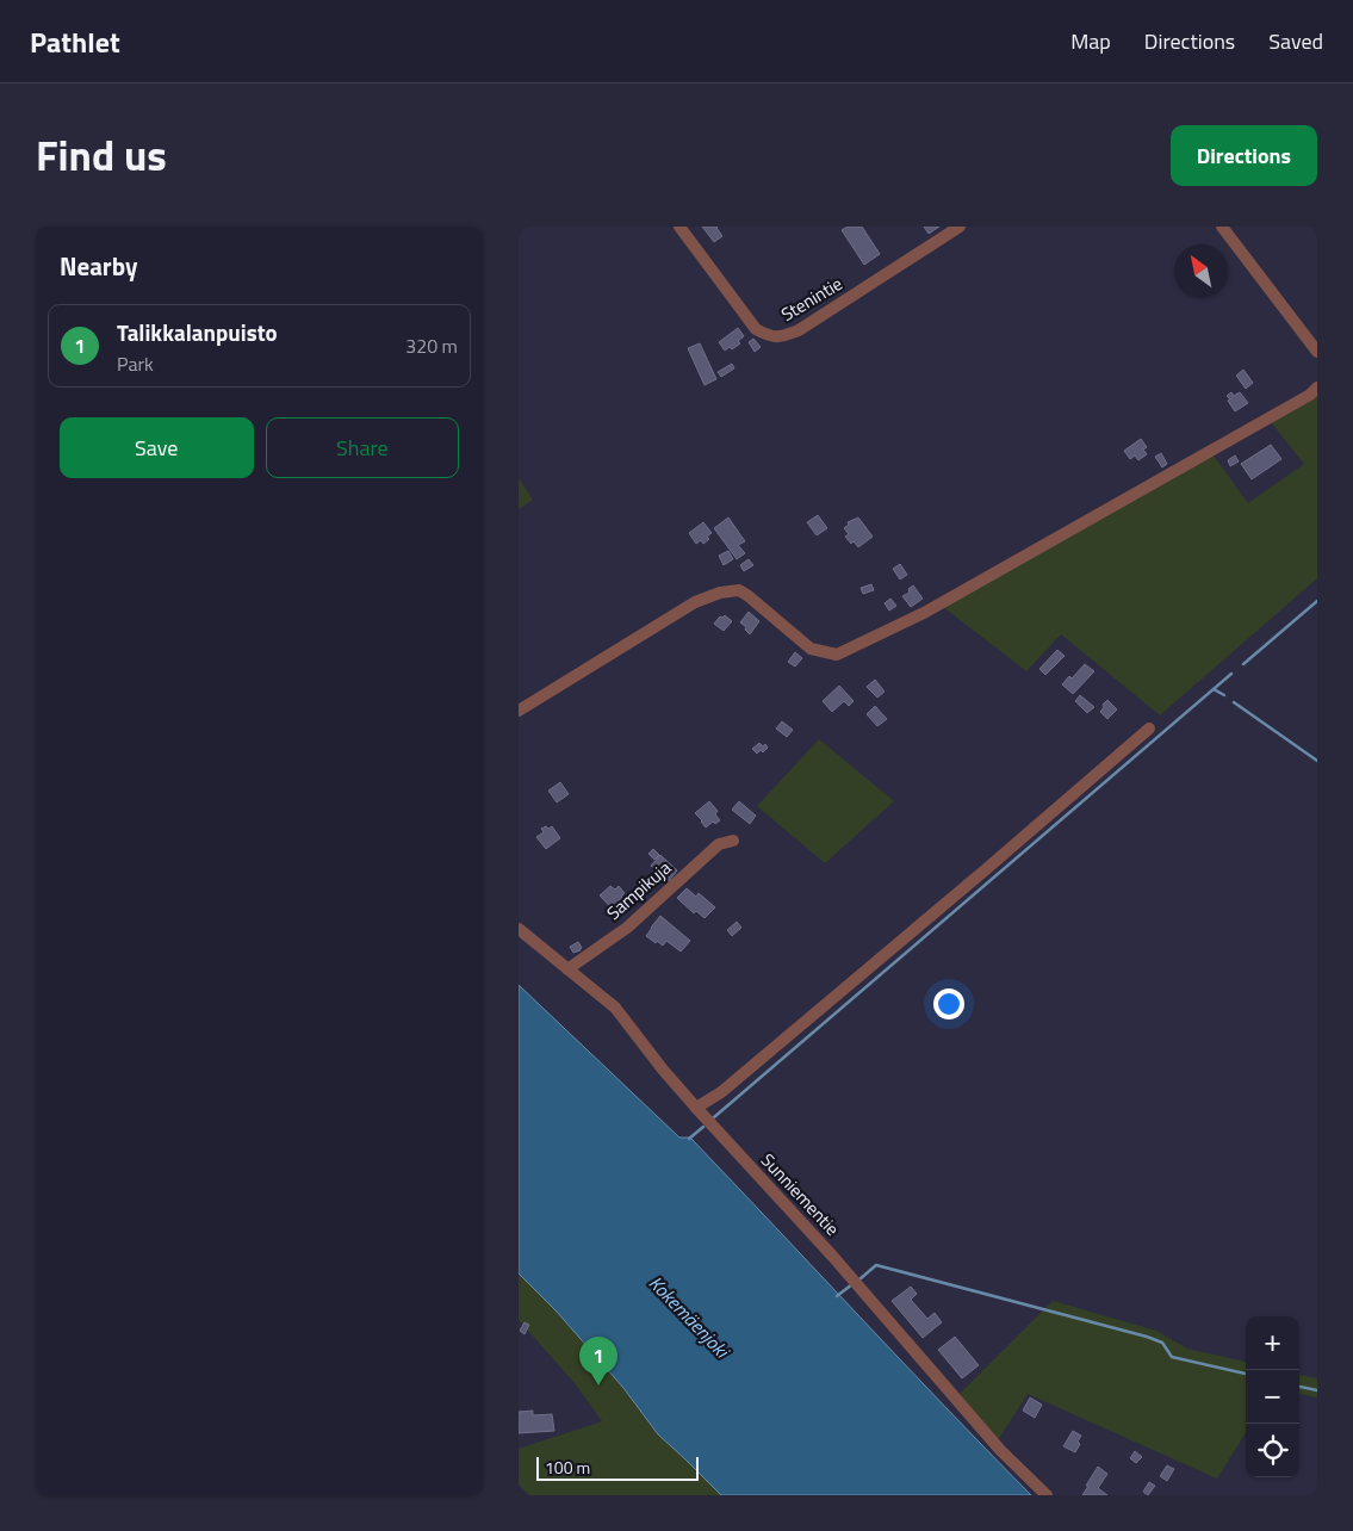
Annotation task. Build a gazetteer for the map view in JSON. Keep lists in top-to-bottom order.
{
  "streets": {
    "street": ["Stenintie", "Sampikuja", "Sunniementie"]
  },
  "crossings": [
    ["Sampikuja", "Sunniementie"]
  ],
  "water": ["Kokemäenjoki"],
  "scale_bar": "100 m",
  "north": "top left",
  "page": {
    "header": "Pathlet",
    "nav": ["Map", "Directions", "Saved"],
    "title": "Find us",
    "buttons": [
      "Directions",
      ["Save", "Share"]
    ],
    "heading": "Nearby",
    "list": [
      {
        "mark": "1",
        "name": "Talikkalanpuisto",
        "note": "Park",
        "value": "320 m"
      }
    ],
    "map_buttons": ["+", "−"],
    "pins": "1",
    "scale": "100 m"
  }
}
